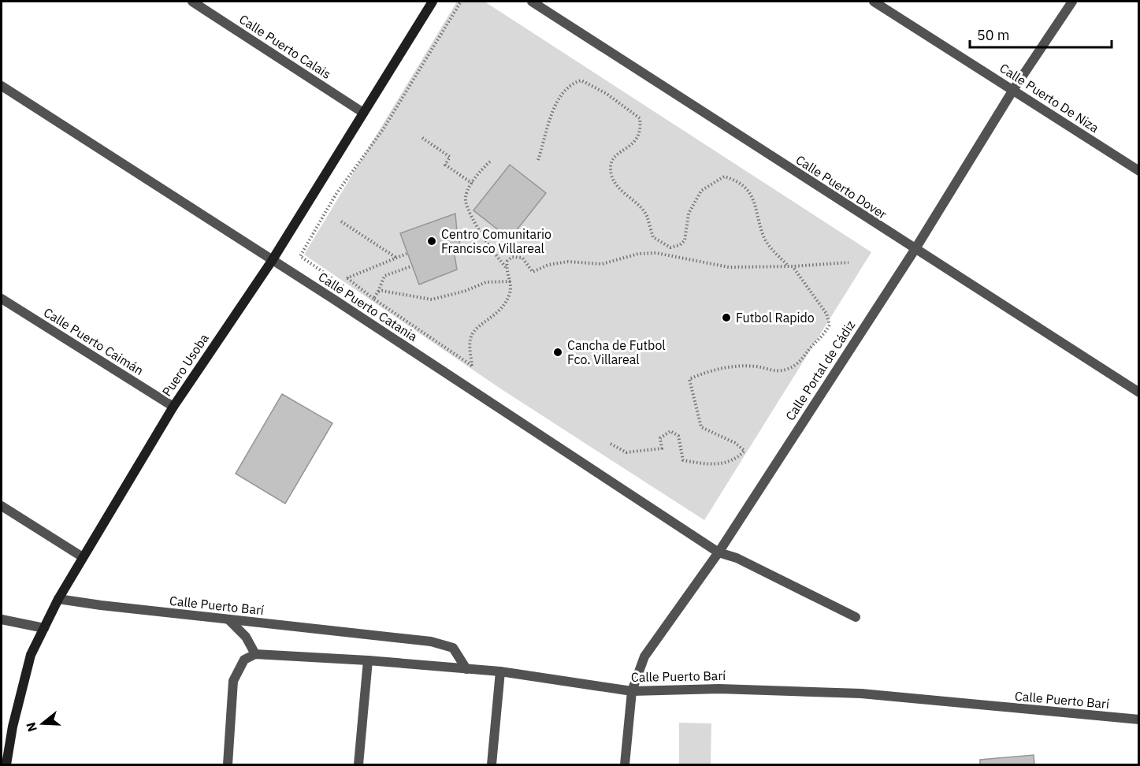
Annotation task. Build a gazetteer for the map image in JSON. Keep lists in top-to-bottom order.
{
  "streets": {
    "street": [
      "Calle Puerto Calais",
      "Calle Puerto De Niza",
      "Calle Puerto Dover",
      "Calle Puerto Catania",
      "Calle Puerto Caimán",
      "Puero Usoba",
      "Calle Portal de Cádiz",
      "Calle Puerto Barí"
    ]
  },
  "crossings": [
    ["Calle Puerto Calais", "Puero Usoba"],
    ["Calle Puerto De Niza", "Calle Portal de Cádiz"],
    ["Calle Puerto Dover", "Calle Portal de Cádiz"],
    ["Calle Puerto Catania", "Puero Usoba"],
    ["Calle Puerto Catania", "Calle Portal de Cádiz"],
    ["Calle Puerto Caimán", "Puero Usoba"],
    ["Puero Usoba", "Calle Puerto Barí"],
    ["Calle Portal de Cádiz", "Calle Puerto Barí"]
  ],
  "places": ["Centro Comunitario Francisco Villareal", "Futbol Rapido", "Cancha de Futbol Fco. Villareal"],
  "scale_bar": "50 m",
  "north": "left"
}
